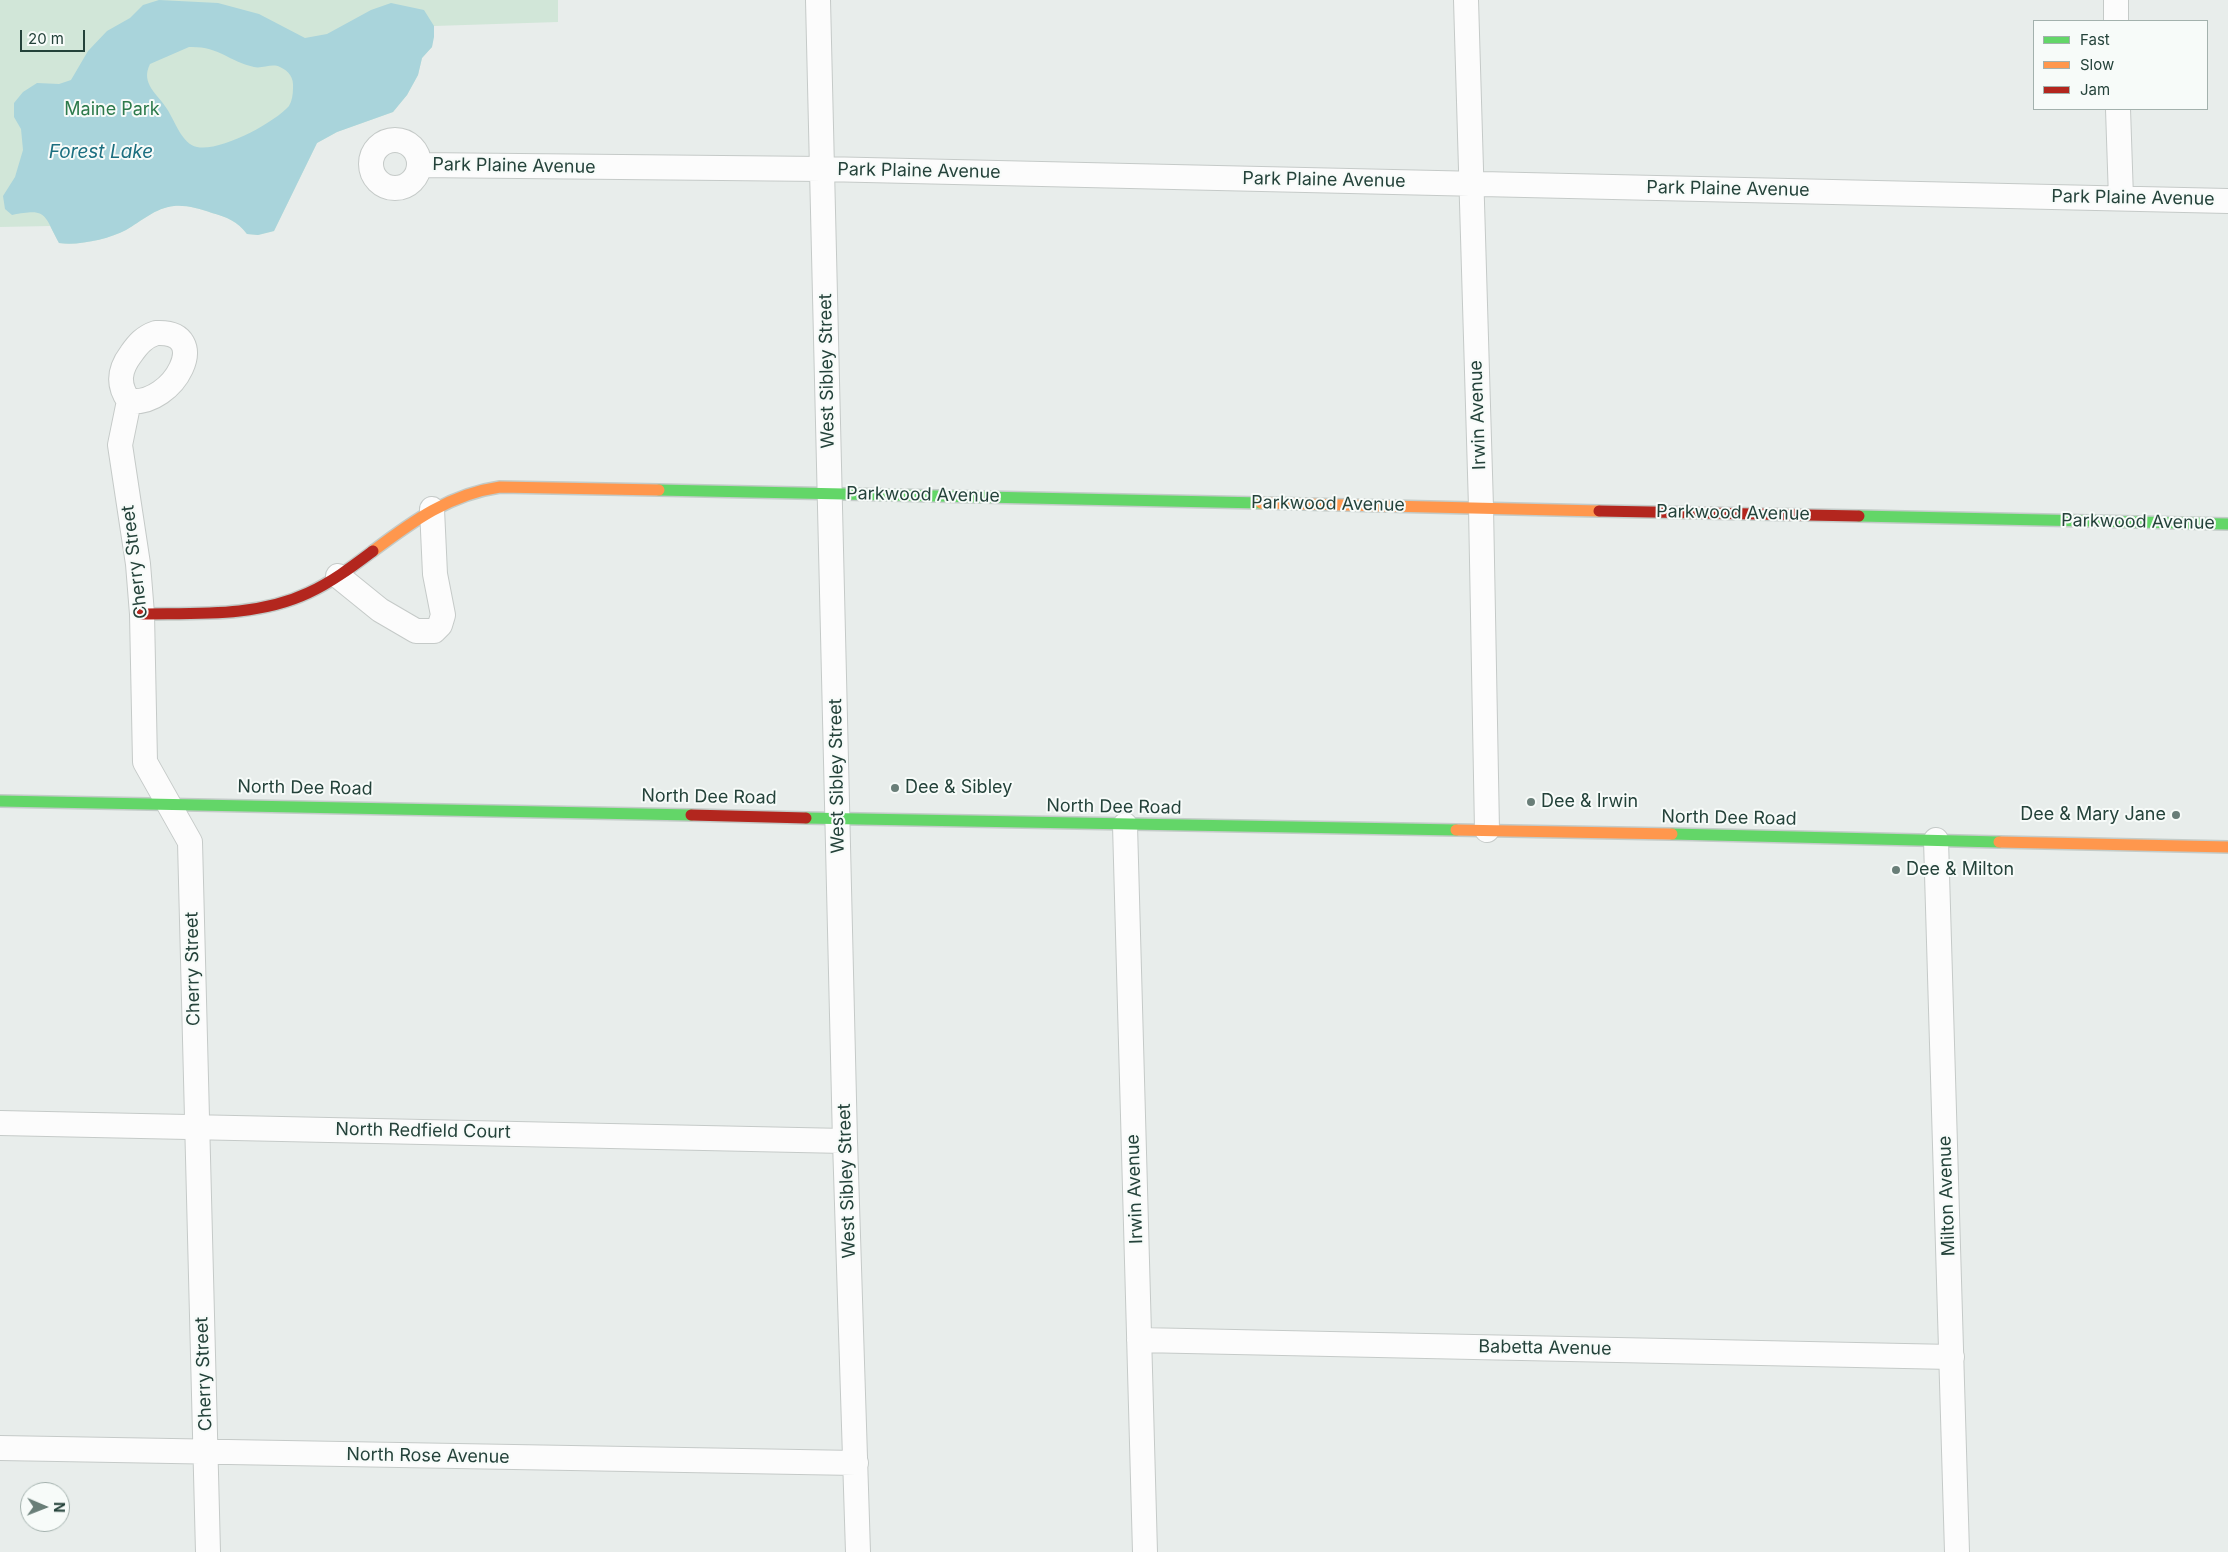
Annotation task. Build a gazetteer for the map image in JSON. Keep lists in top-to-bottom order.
{
  "streets": {
    "main road": ["Parkwood Avenue", "North Dee Road"],
    "street": [
      "Park Plaine Avenue",
      "West Sibley Street",
      "Irwin Avenue",
      "Cherry Street",
      "North Redfield Court",
      "Milton Avenue",
      "Babetta Avenue",
      "North Rose Avenue"
    ]
  },
  "crossings": [
    ["Park Plaine Avenue", "West Sibley Street"],
    ["Park Plaine Avenue", "Irwin Avenue"],
    ["West Sibley Street", "Parkwood Avenue"],
    ["West Sibley Street", "North Dee Road"],
    ["West Sibley Street", "North Redfield Court"],
    ["West Sibley Street", "North Rose Avenue"],
    ["Irwin Avenue", "Parkwood Avenue"],
    ["Irwin Avenue", "North Dee Road"],
    ["Irwin Avenue", "Babetta Avenue"],
    ["Parkwood Avenue", "Cherry Street"],
    ["Cherry Street", "North Dee Road"],
    ["Cherry Street", "North Redfield Court"],
    ["Cherry Street", "North Rose Avenue"],
    ["North Dee Road", "Milton Avenue"],
    ["Milton Avenue", "Babetta Avenue"]
  ],
  "water": ["Forest Lake"],
  "parks": ["Maine Park"],
  "places": [
    "Dee & Sibley",
    "Dee & Irwin",
    "Dee & Mary Jane",
    "Dee & Milton"
  ],
  "legend": ["Fast", "Slow", "Jam"],
  "scale_bar": "20 m",
  "north": "right"
}
